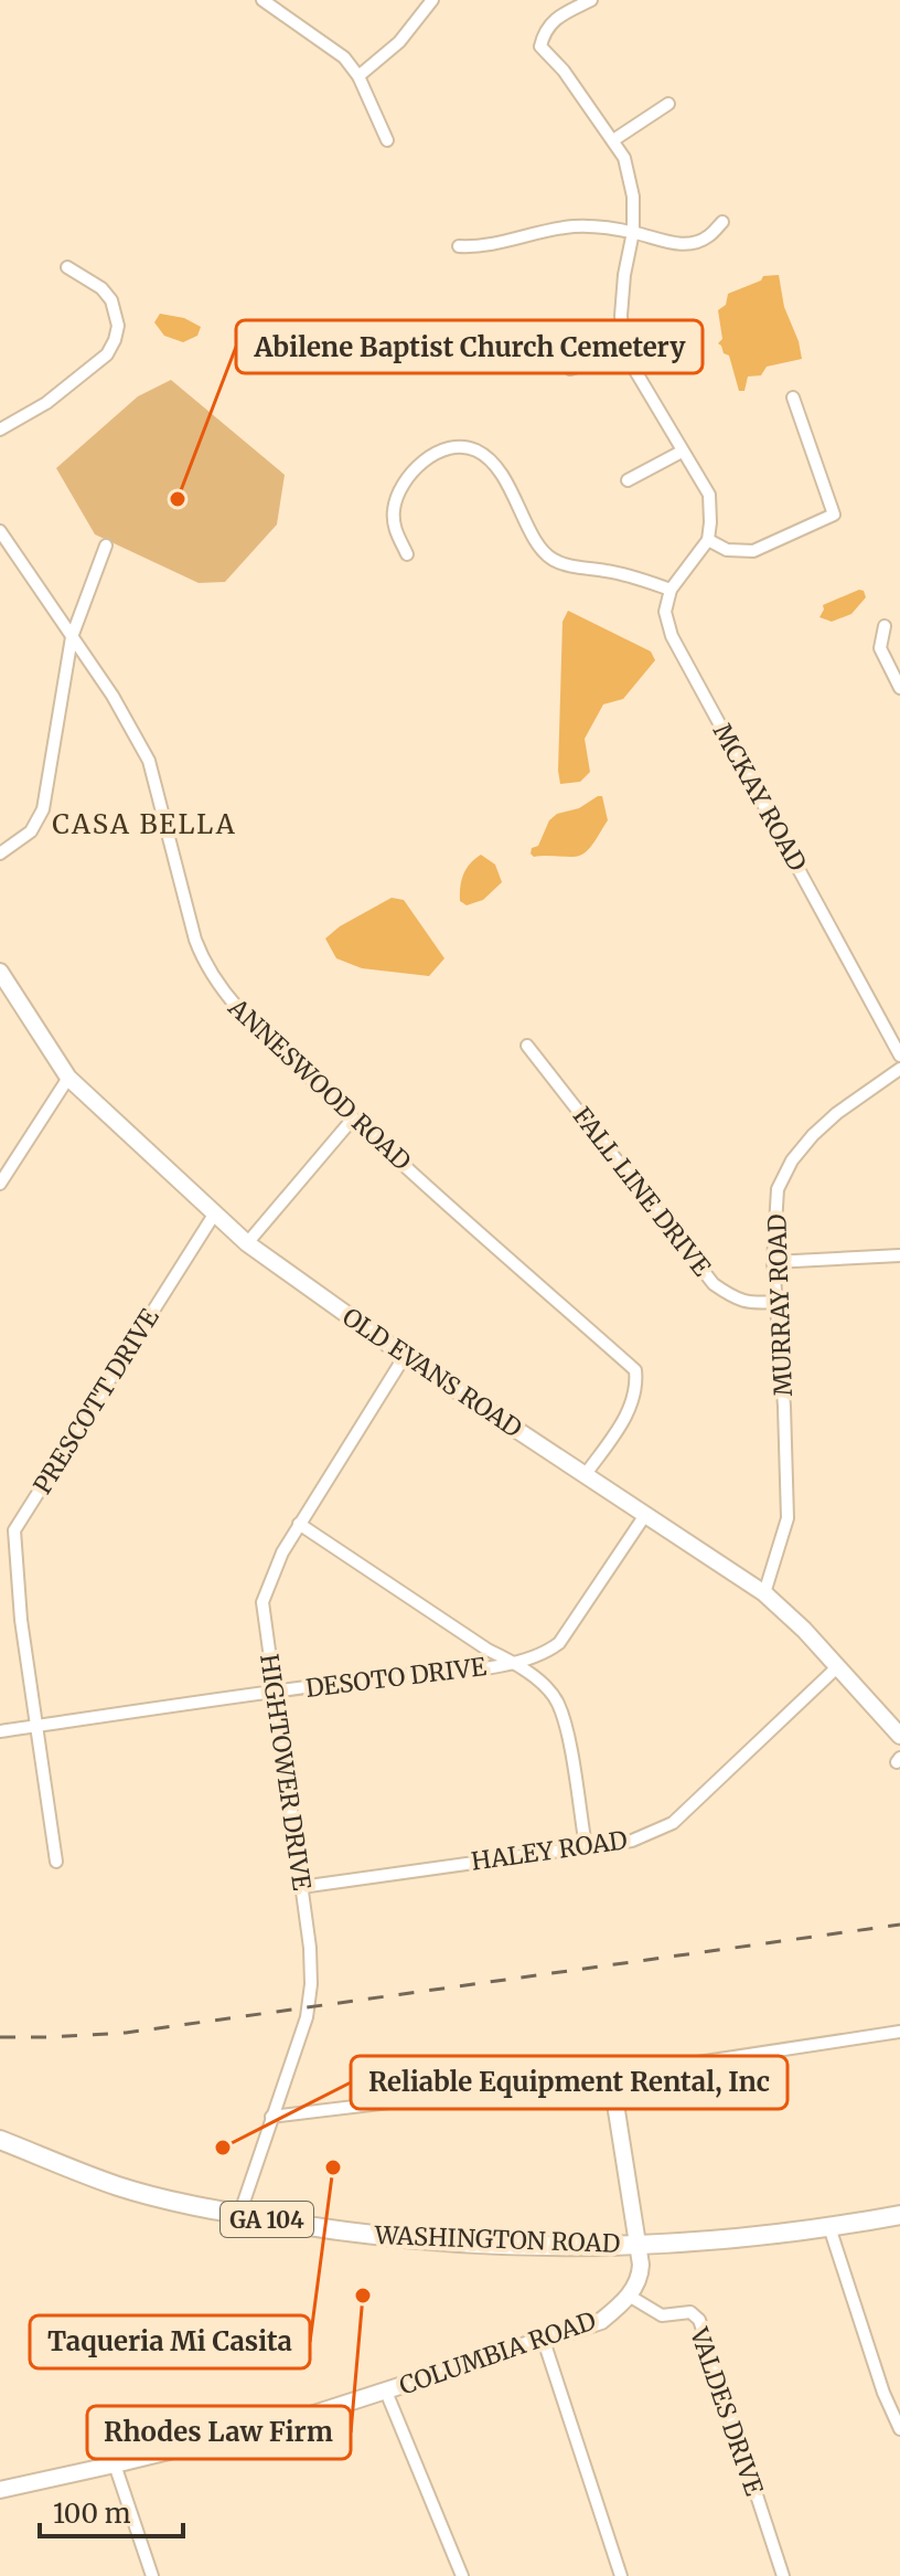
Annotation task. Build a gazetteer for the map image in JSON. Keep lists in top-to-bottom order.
{
  "streets": {
    "main road": ["GA 104", "WASHINGTON ROAD"],
    "street": [
      "MCKAY ROAD",
      "ANNESWOOD ROAD",
      "FALL LINE DRIVE",
      "MURRAY ROAD",
      "OLD EVANS ROAD",
      "PRESCOTT DRIVE",
      "DESOTO DRIVE",
      "HIGHTOWER DRIVE",
      "HALEY ROAD",
      "COLUMBIA ROAD",
      "VALDES DRIVE"
    ]
  },
  "crossings": [
    ["ANNESWOOD ROAD", "OLD EVANS ROAD"],
    ["FALL LINE DRIVE", "MURRAY ROAD"],
    ["MURRAY ROAD", "OLD EVANS ROAD"],
    ["OLD EVANS ROAD", "PRESCOTT DRIVE"],
    ["OLD EVANS ROAD", "DESOTO DRIVE"],
    ["OLD EVANS ROAD", "HIGHTOWER DRIVE"],
    ["OLD EVANS ROAD", "HALEY ROAD"],
    ["PRESCOTT DRIVE", "DESOTO DRIVE"],
    ["DESOTO DRIVE", "HIGHTOWER DRIVE"],
    ["HIGHTOWER DRIVE", "HALEY ROAD"],
    ["HIGHTOWER DRIVE", "WASHINGTON ROAD"],
    ["COLUMBIA ROAD", "VALDES DRIVE"]
  ],
  "districts": ["CASA BELLA"],
  "places": [
    "Abilene Baptist Church Cemetery",
    "Reliable Equipment Rental, Inc",
    "Taqueria Mi Casita",
    "Rhodes Law Firm"
  ],
  "scale_bar": "100 m"
}
